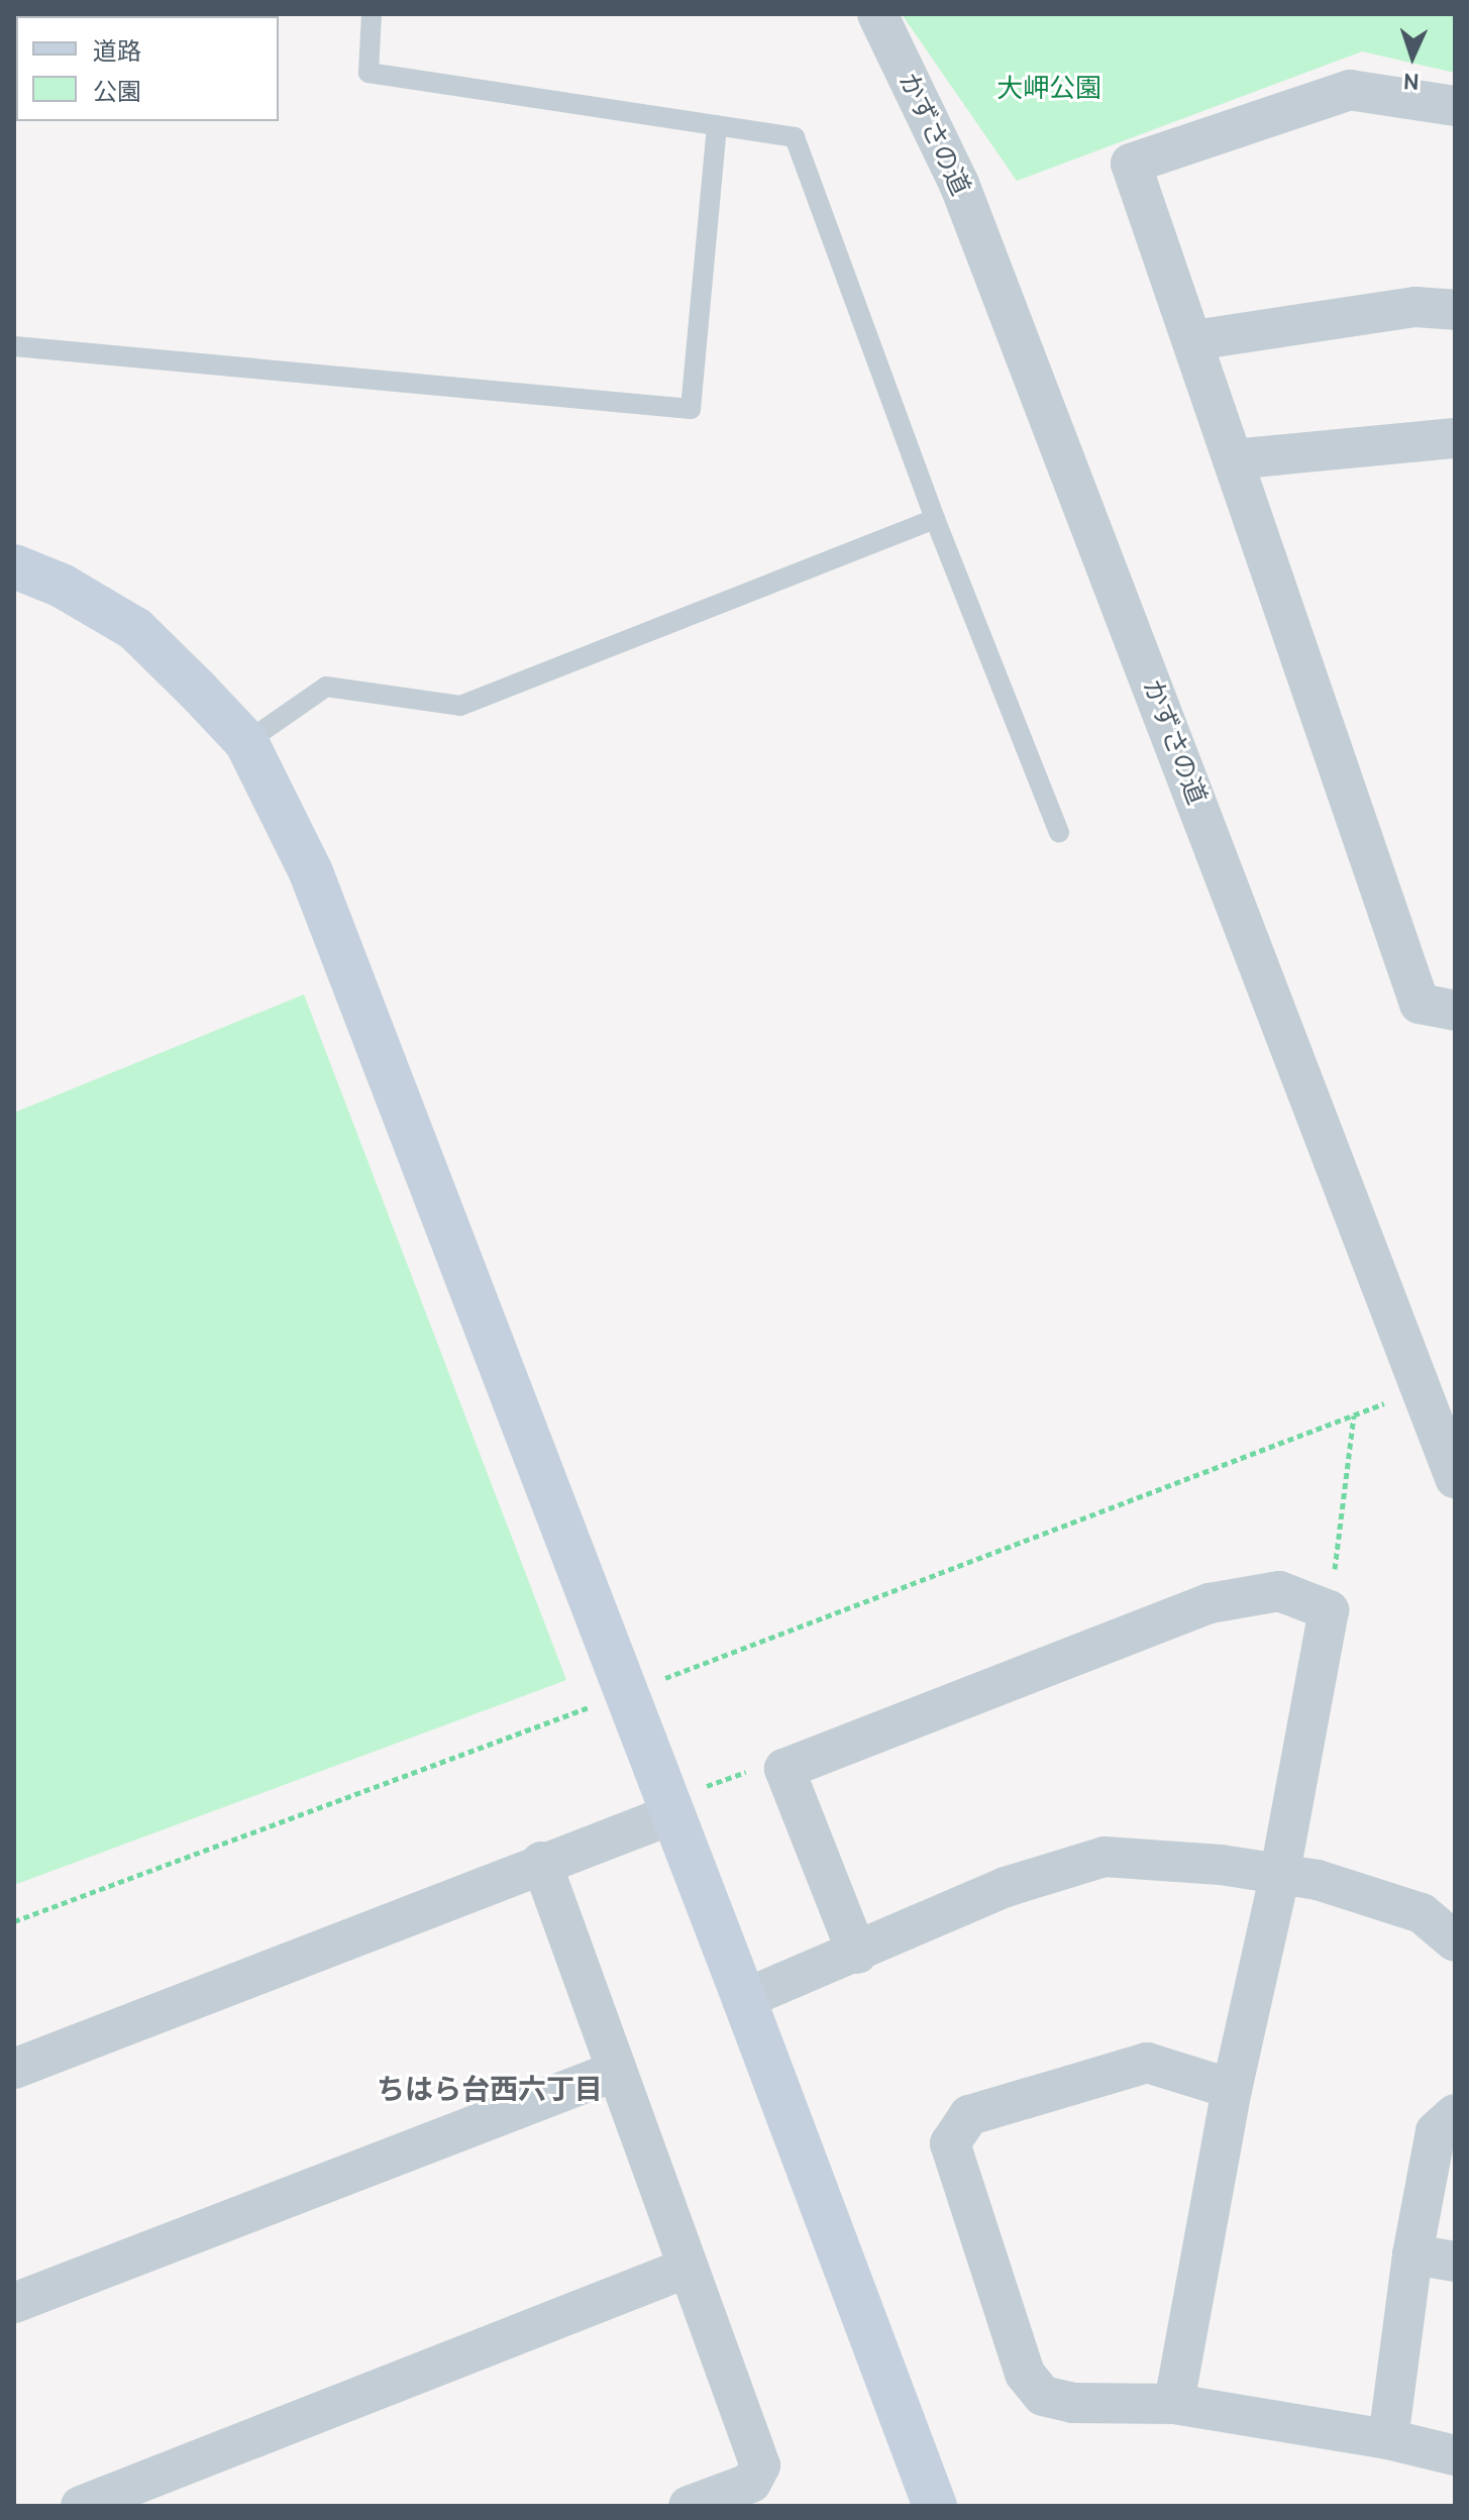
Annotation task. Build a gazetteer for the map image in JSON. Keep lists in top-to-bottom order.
{
  "streets": {
    "street": ["かずさの道"]
  },
  "districts": ["ちはら台西六丁目"],
  "parks": ["大岬公園"],
  "legend": ["道路", "公園"],
  "north": "bottom"
}
